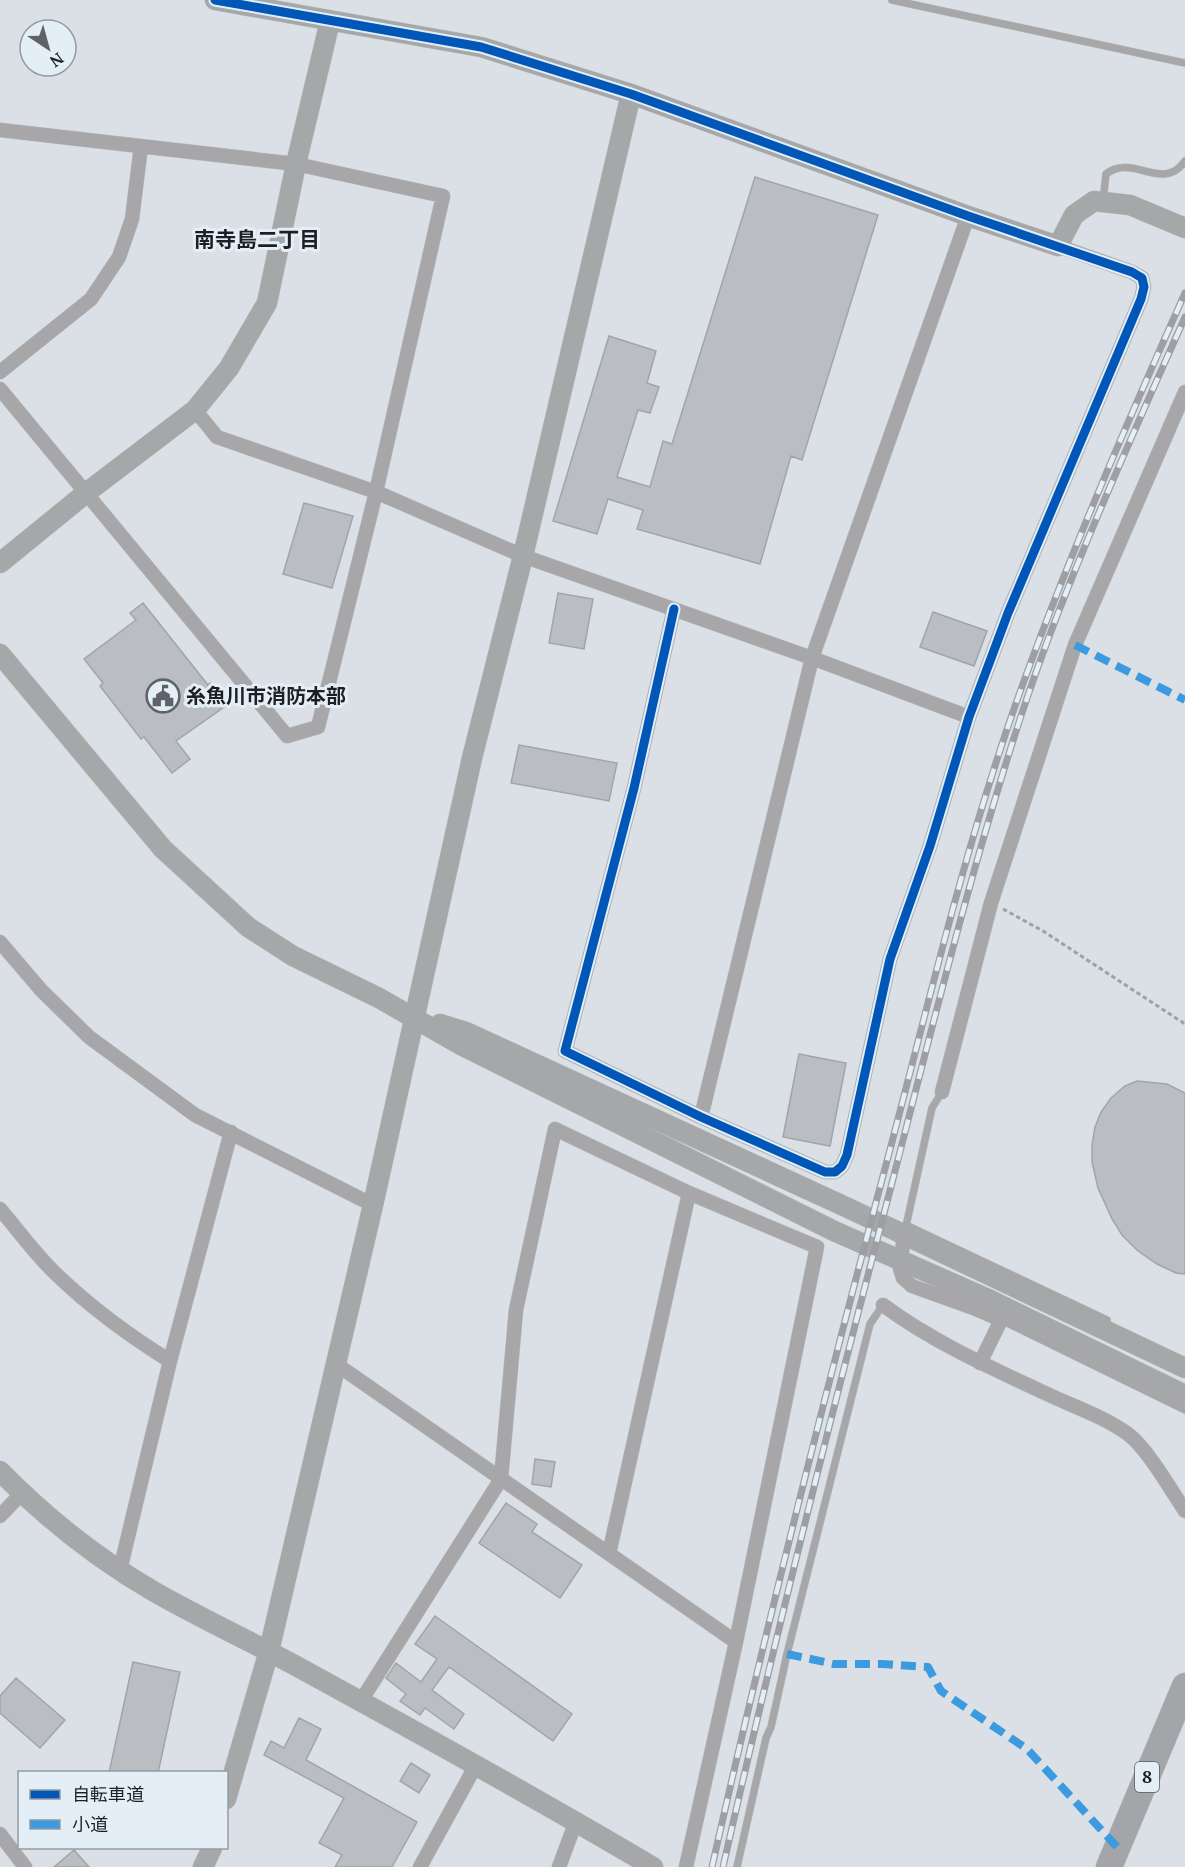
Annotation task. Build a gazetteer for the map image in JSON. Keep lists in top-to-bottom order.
{
  "streets": {
    "highway": ["8"]
  },
  "districts": ["南寺島二丁目"],
  "places": {
    "public building": ["糸魚川市消防本部"]
  },
  "legend": ["自転車道", "小道"],
  "north": "bottom right"
}
